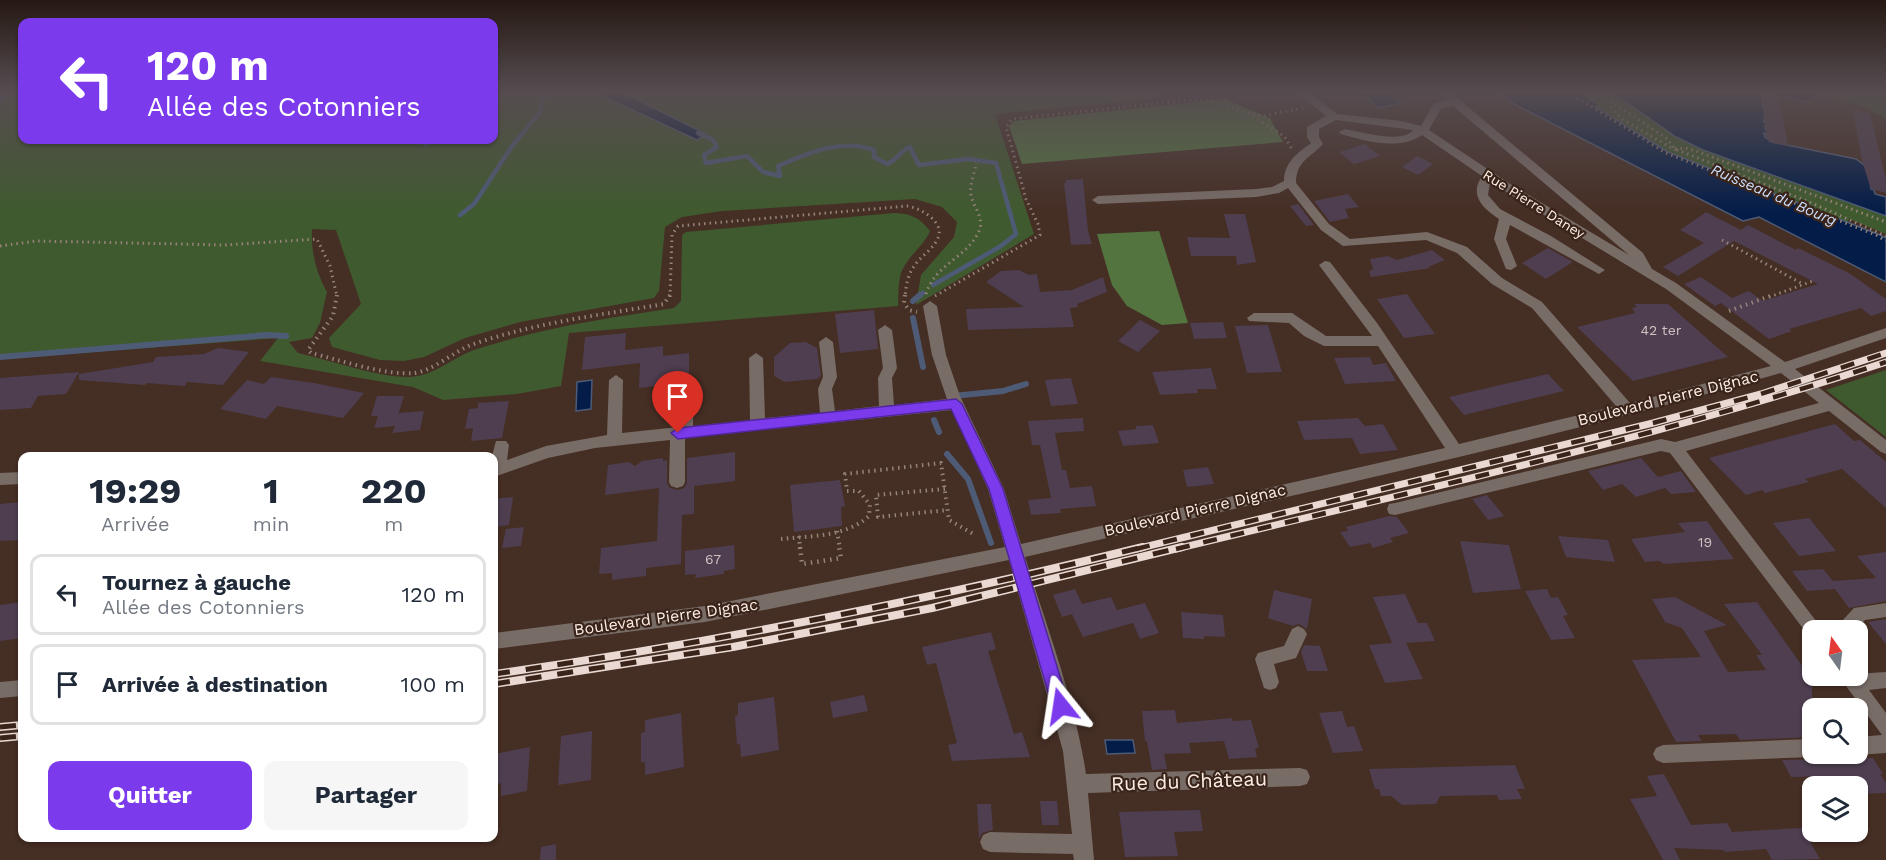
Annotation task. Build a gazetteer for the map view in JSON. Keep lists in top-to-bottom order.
{
  "streets": {
    "street": ["Rue Pierre Daney", "Boulevard Pierre Dignac", "Rue du Château"]
  },
  "crossings": [
    ["Rue Pierre Daney", "Boulevard Pierre Dignac"]
  ],
  "water": ["Ruisseau du Bourg"],
  "house_numbers": ["42 ter", "19", "67"],
  "north": "top",
  "page": {
    "turn": ["120 m", "Allée des Cotonniers"],
    "eta": [
      "19:29",
      "Arrivée",
      "1",
      "min",
      "220",
      "m"
    ],
    "list": [
      {
        "name": "Tournez à gauche",
        "note": "Allée des Cotonniers",
        "value": "120 m"
      },
      {
        "name": "Arrivée à destination",
        "value": "100 m"
      }
    ],
    "buttons": ["Quitter", "Partager"]
  }
}
